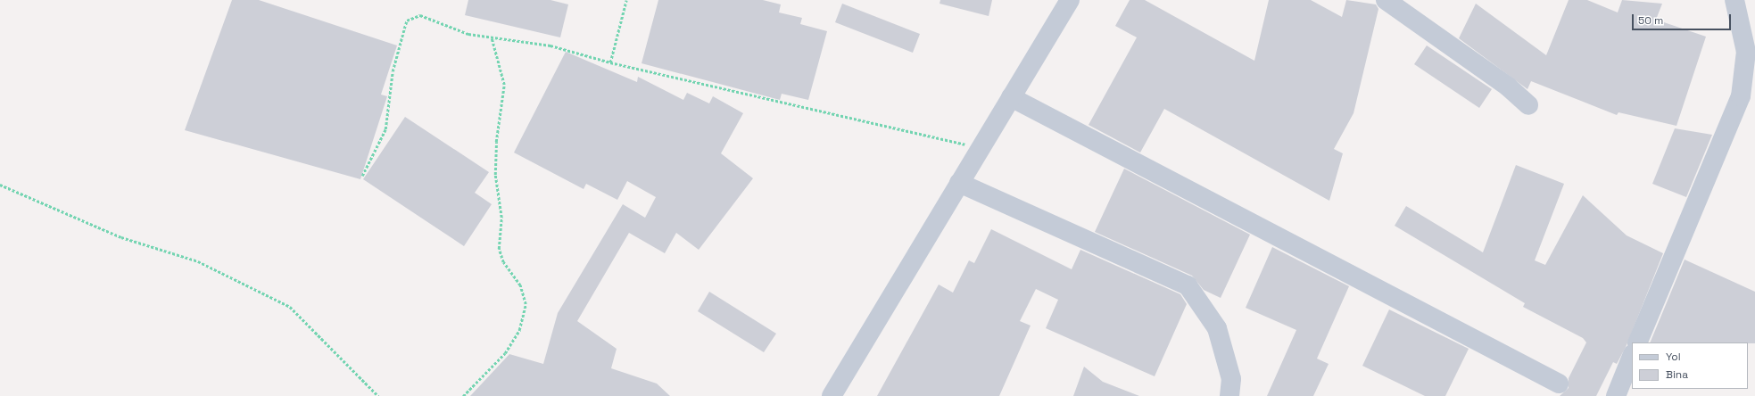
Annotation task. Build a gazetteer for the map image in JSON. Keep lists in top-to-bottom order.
{
  "legend": ["Yol", "Bina"],
  "scale_bar": "50 m"
}
